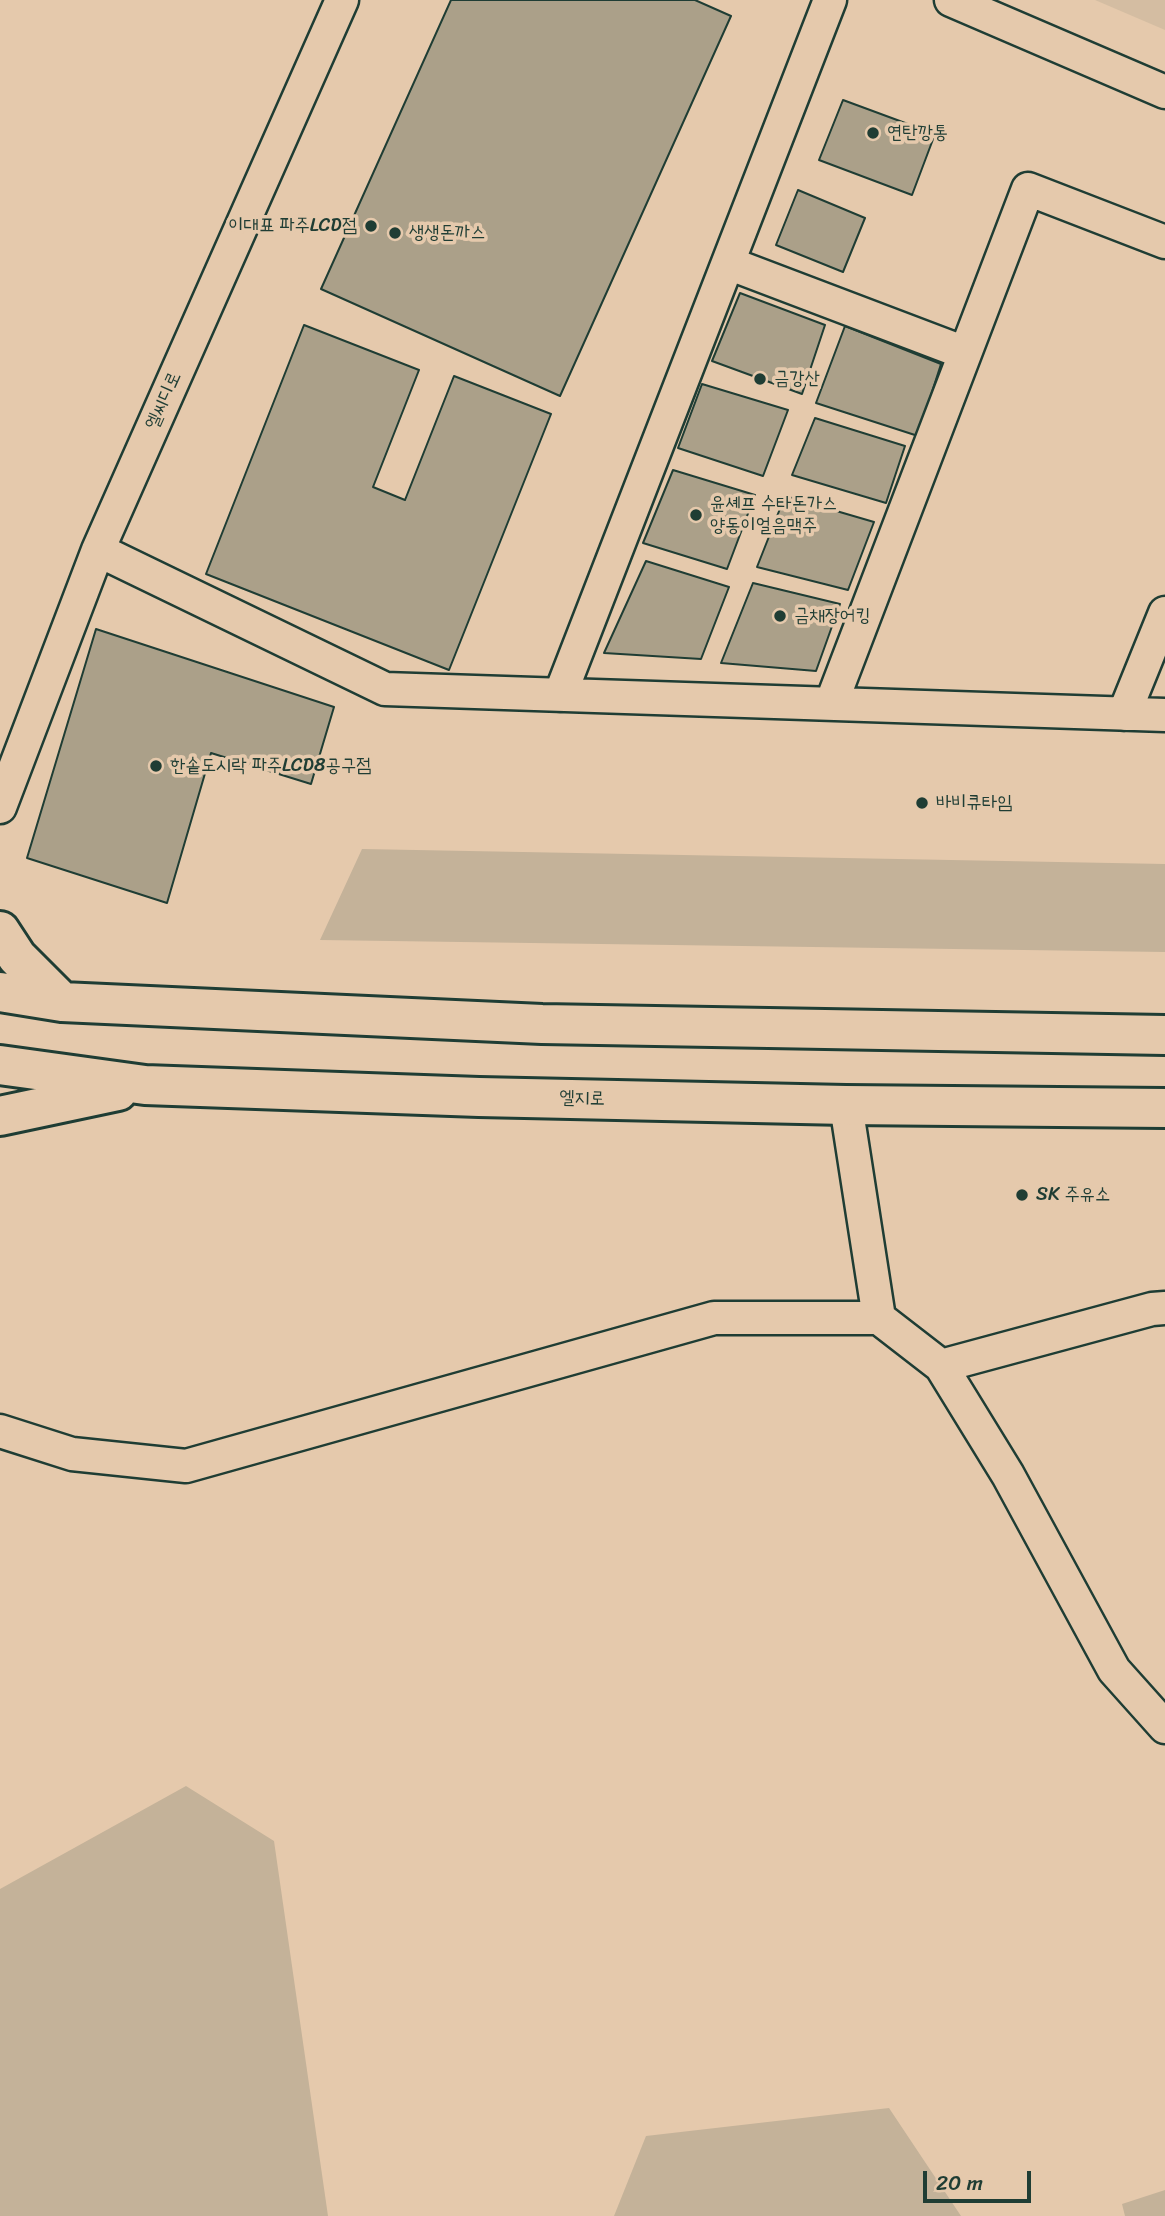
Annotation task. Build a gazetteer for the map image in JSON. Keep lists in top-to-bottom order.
{
  "streets": {
    "main road": ["엘지로"],
    "street": ["엘씨디로"]
  },
  "places": [
    "연탄깡통",
    "이대표 파주LCD점",
    "생생돈까스",
    "금강산",
    "윤셰프 수타돈가스 양동이얼음맥주",
    "금채장어킹",
    "한솥도시락 파주LCD8공구점",
    "바비큐타임",
    "SK 주유소"
  ],
  "scale_bar": "20 m"
}
